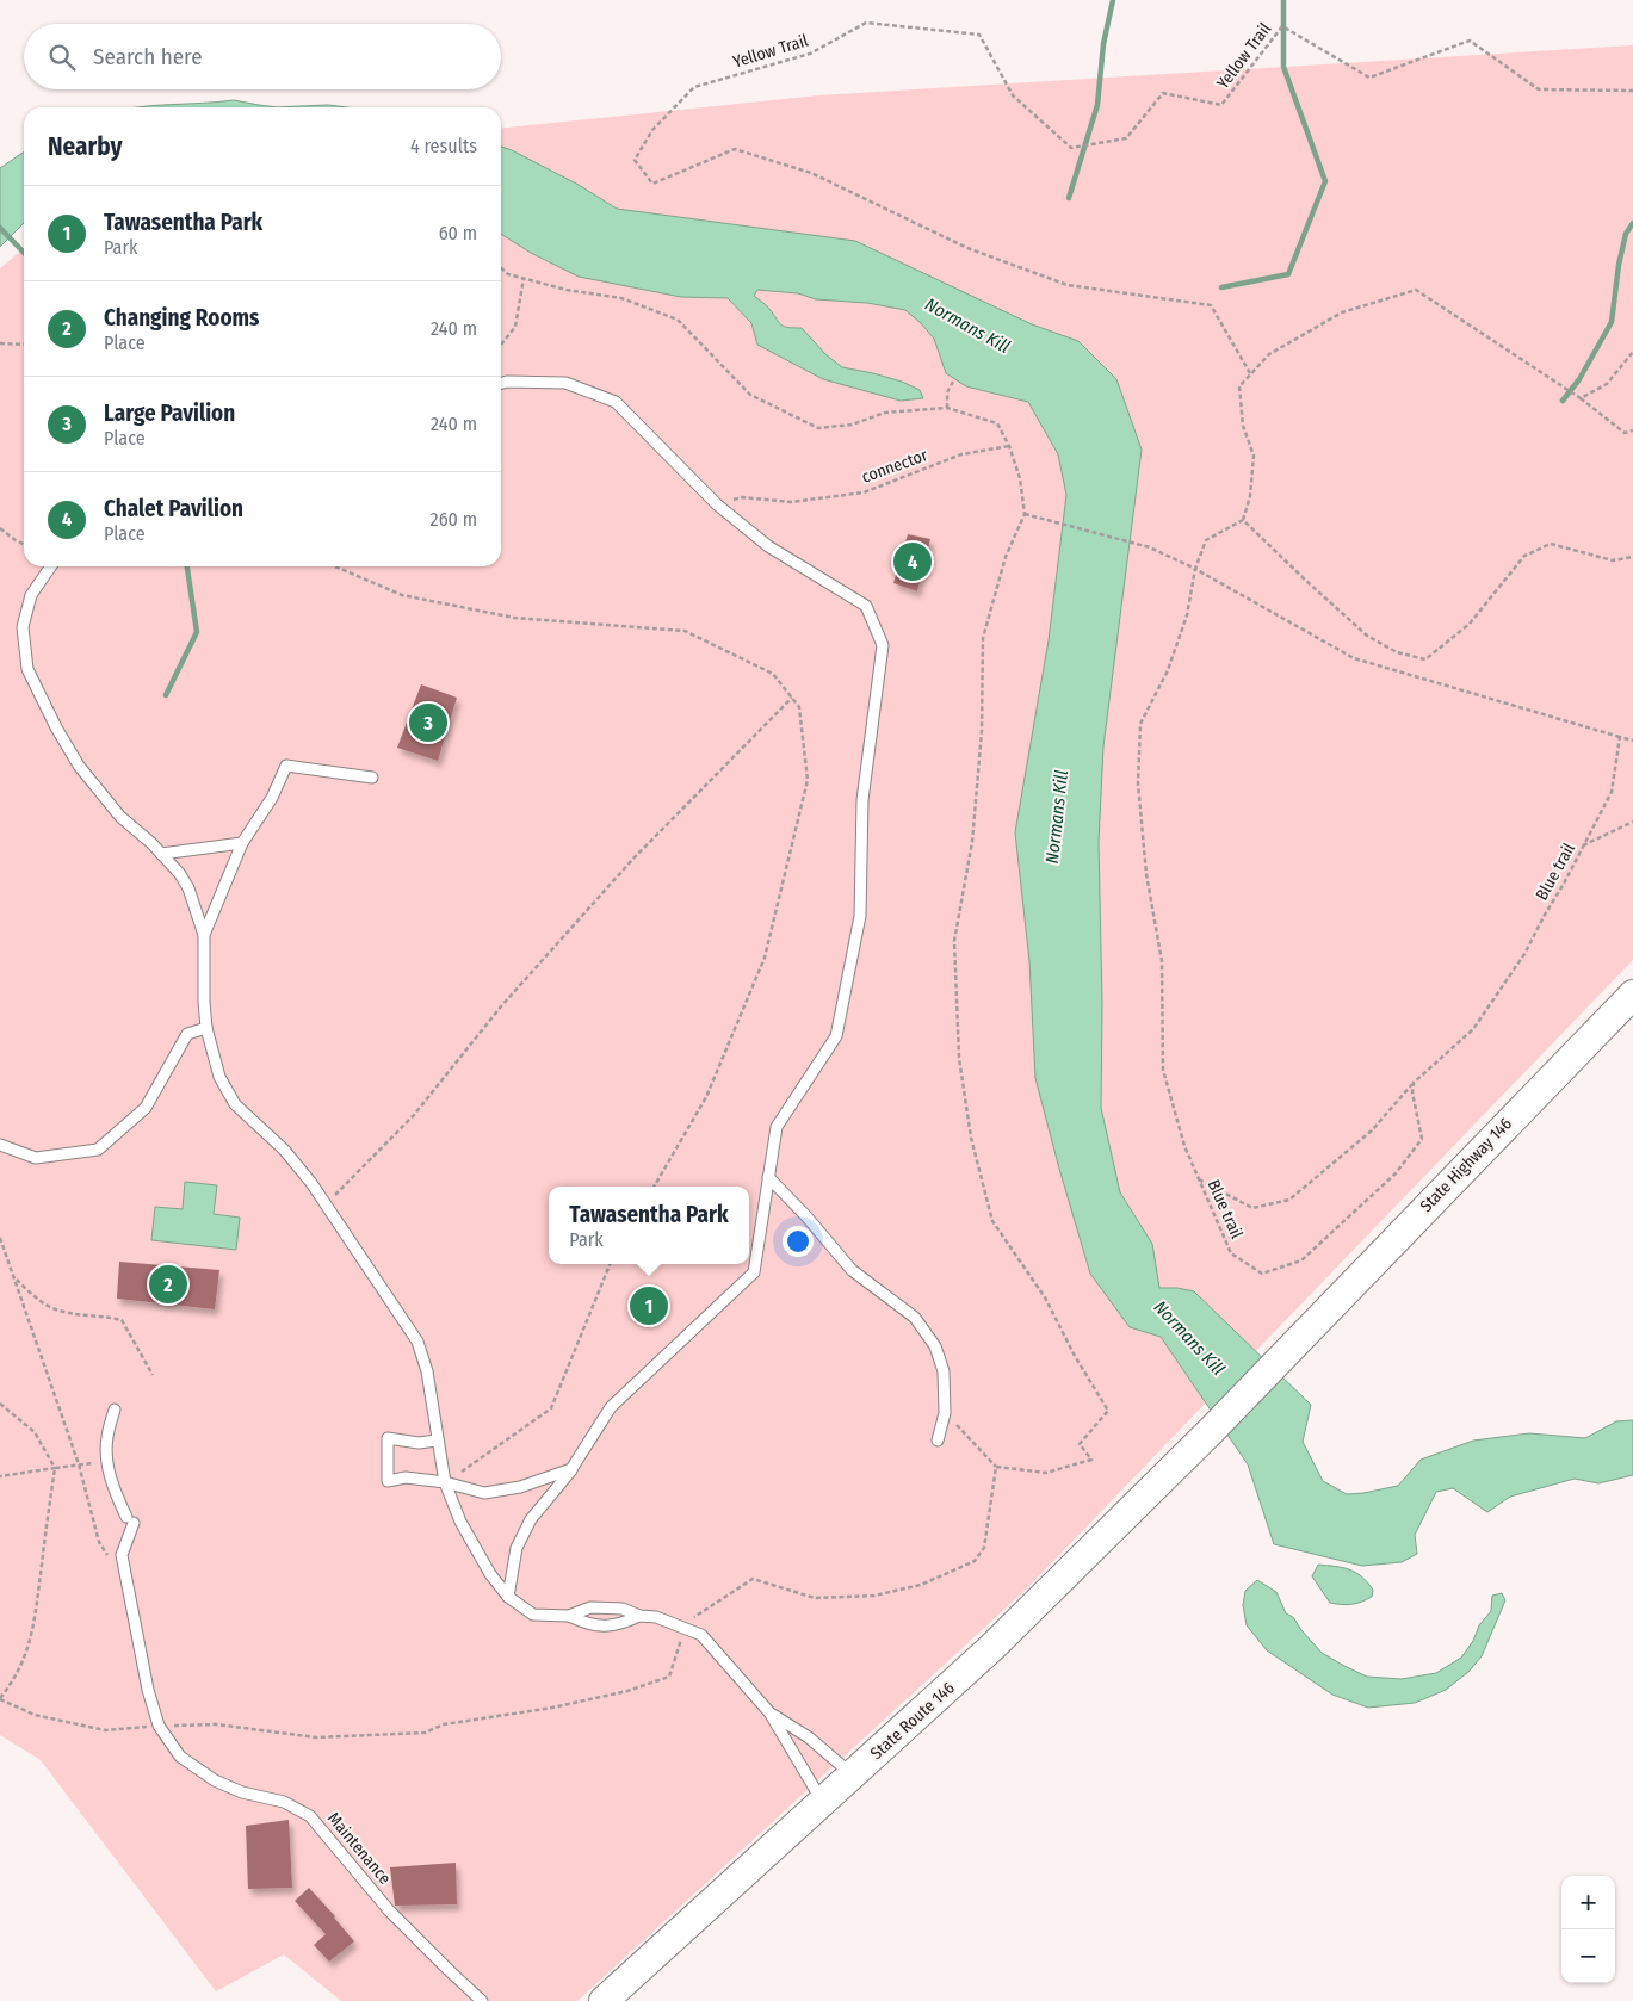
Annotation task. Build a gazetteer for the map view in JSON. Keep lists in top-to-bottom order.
{
  "streets": {
    "main road": ["State Highway 146", "State Route 146"],
    "lane": ["Maintenance"],
    "path": ["Yellow Trail", "connector", "Blue trail"]
  },
  "crossings": [
    ["State Highway 146", "State Route 146"]
  ],
  "water": ["Normans Kill"],
  "page": {
    "search": "Search here",
    "heading": ["Nearby", "4 results"],
    "list": [
      {
        "mark": "1",
        "name": "Tawasentha Park",
        "note": "Park",
        "value": "60 m"
      },
      {
        "mark": "2",
        "name": "Changing Rooms",
        "note": "Place",
        "value": "240 m"
      },
      {
        "mark": "3",
        "name": "Large Pavilion",
        "note": "Place",
        "value": "240 m"
      },
      {
        "mark": "4",
        "name": "Chalet Pavilion",
        "note": "Place",
        "value": "260 m"
      }
    ],
    "pins": [
      "4",
      "3",
      "2",
      "1"
    ],
    "popup": ["Tawasentha Park", "Park"],
    "map_buttons": ["+", "−"]
  }
}
